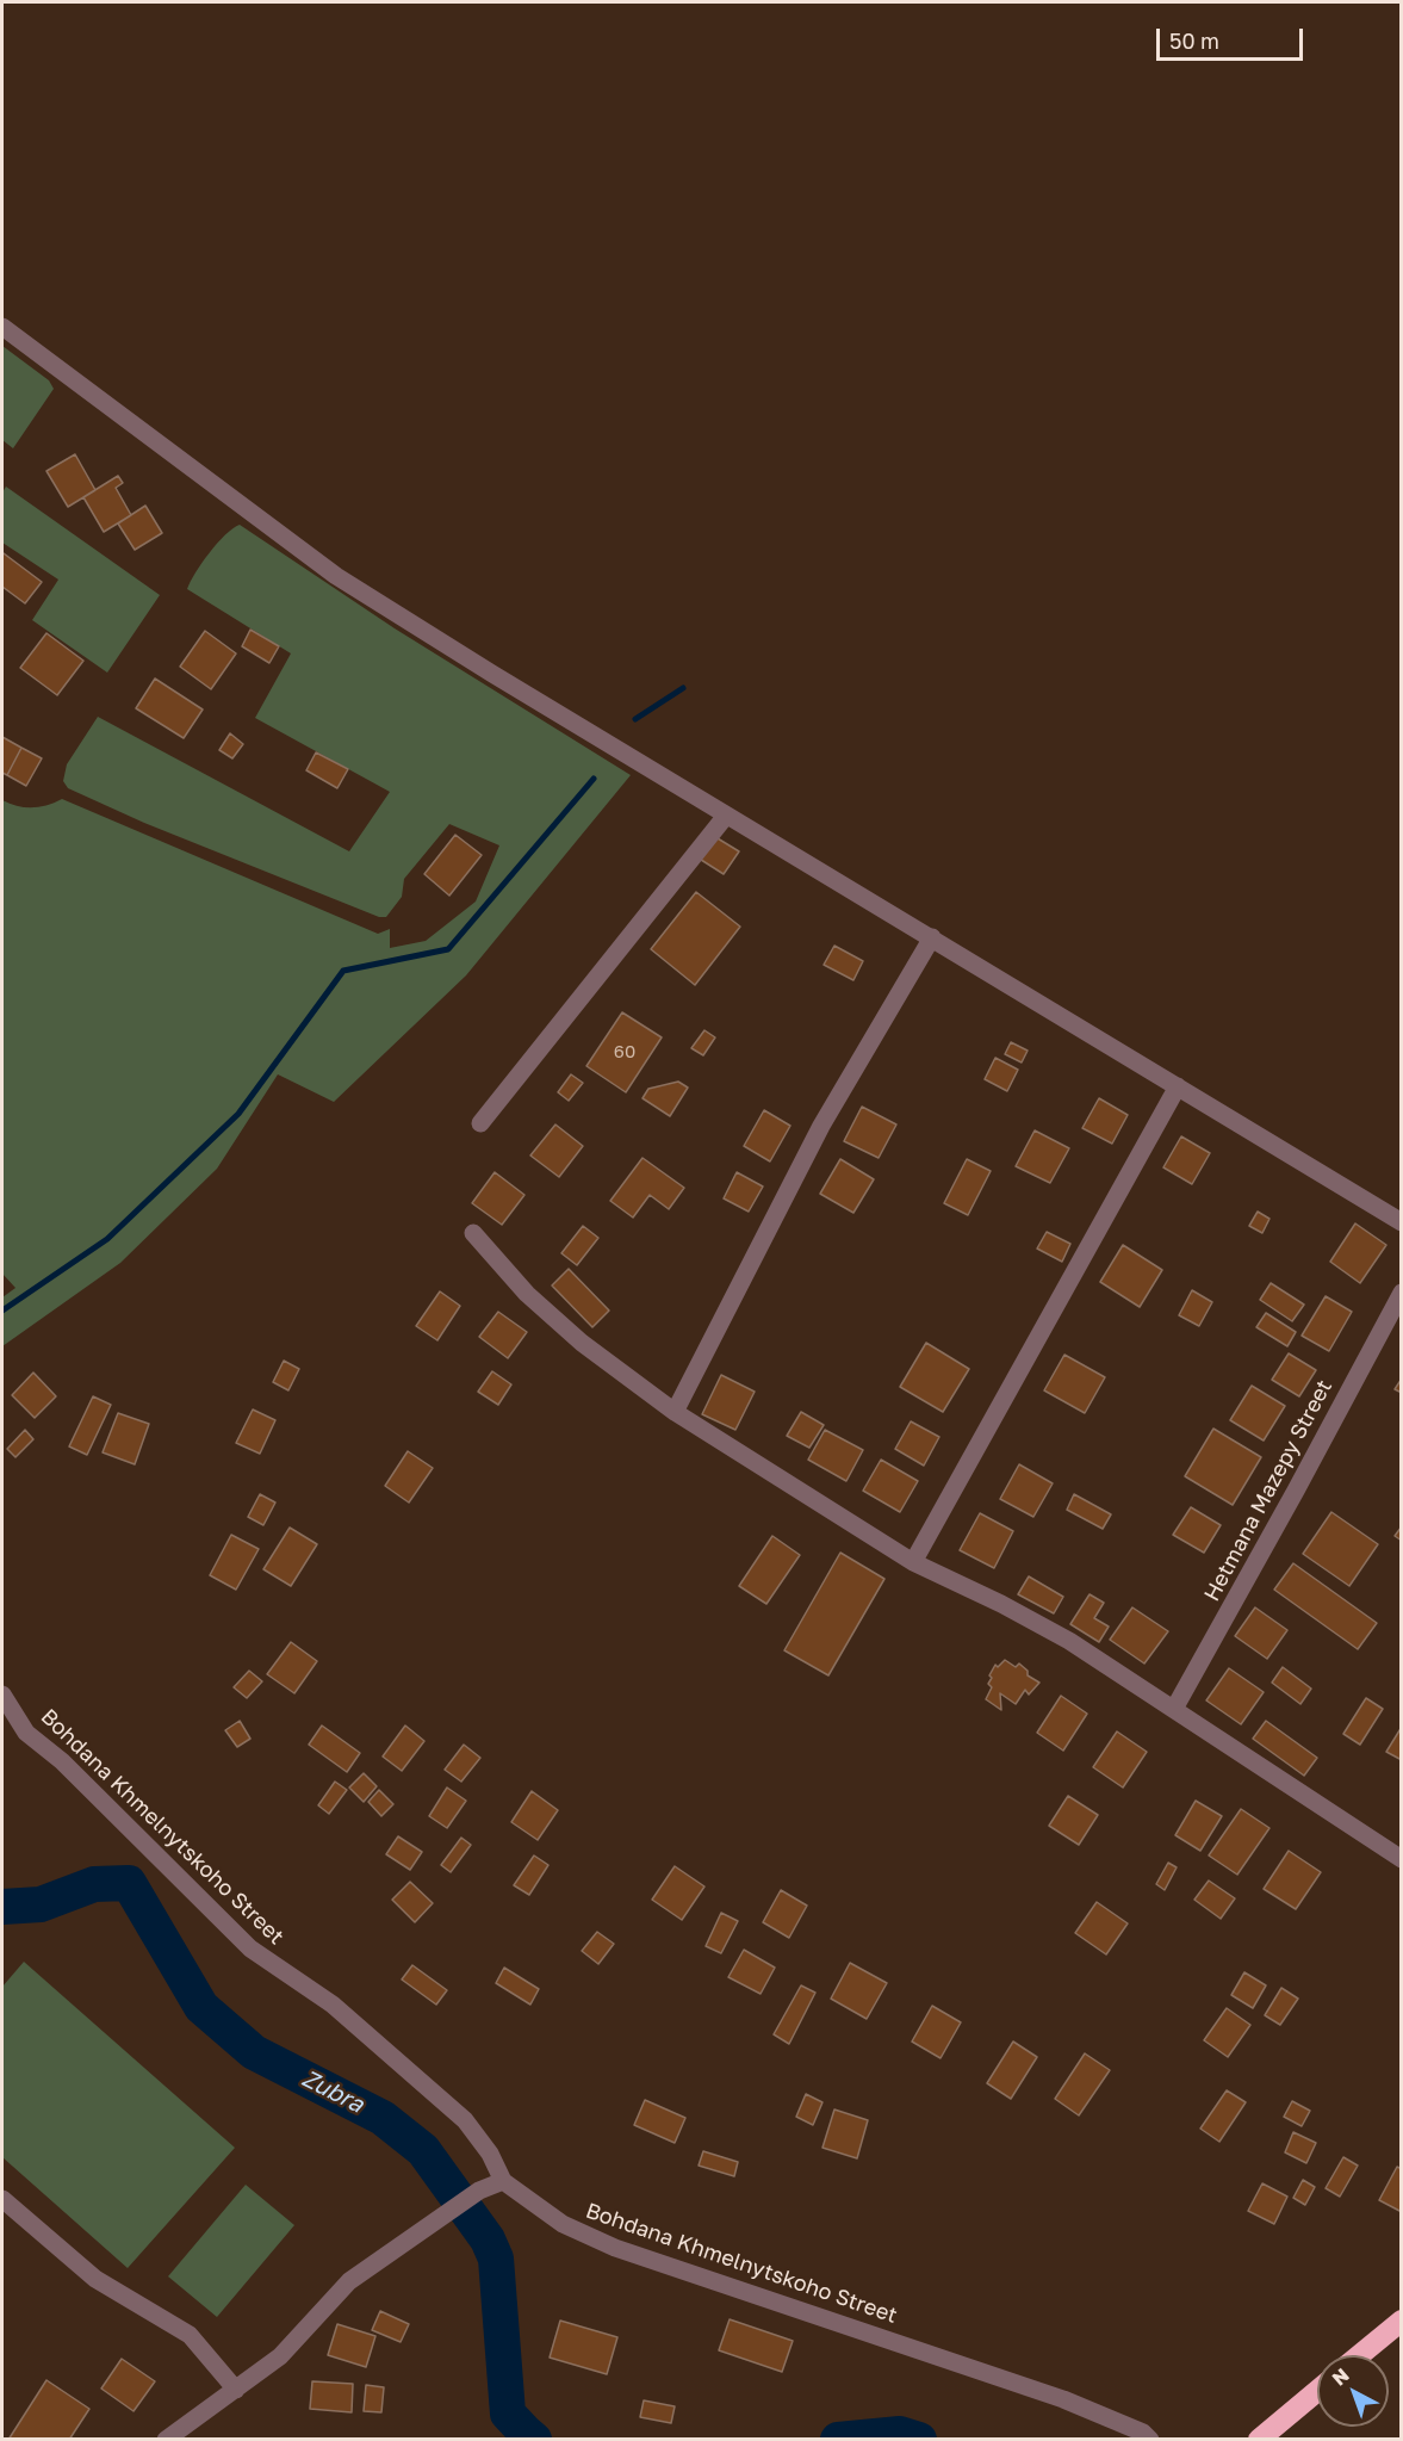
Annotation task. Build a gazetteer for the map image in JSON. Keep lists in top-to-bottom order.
{
  "streets": {
    "street": ["Hetmana Mazepy Street", "Bohdana Khmelnytskoho Street"]
  },
  "water": ["Zubra"],
  "house_numbers": ["60"],
  "scale_bar": "50 m",
  "north": "top left"
}
